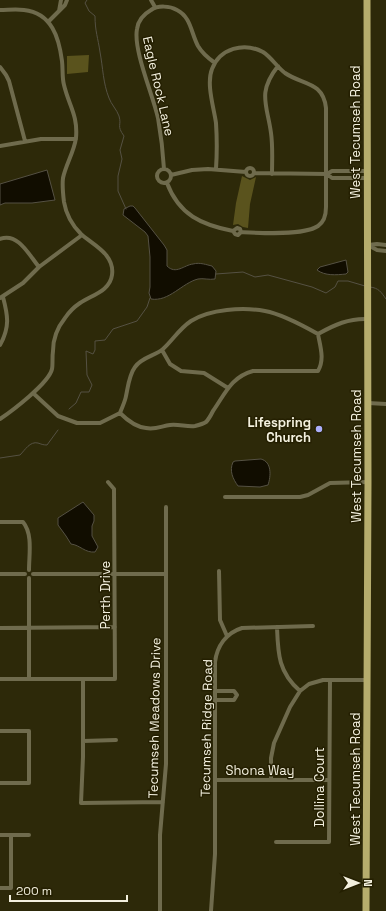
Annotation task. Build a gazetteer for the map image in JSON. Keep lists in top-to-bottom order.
{
  "streets": {
    "main road": ["West Tecumseh Road"],
    "street": [
      "Eagle Rock Lane",
      "Perth Drive",
      "Tecumseh Meadows Drive",
      "Tecumseh Ridge Road",
      "Shona Way",
      "Dollina Court"
    ]
  },
  "crossings": [
    ["Tecumseh Ridge Road", "Shona Way"],
    ["Shona Way", "Dollina Court"]
  ],
  "places": ["Lifespring Church"],
  "scale_bar": "200 m",
  "north": "right"
}
